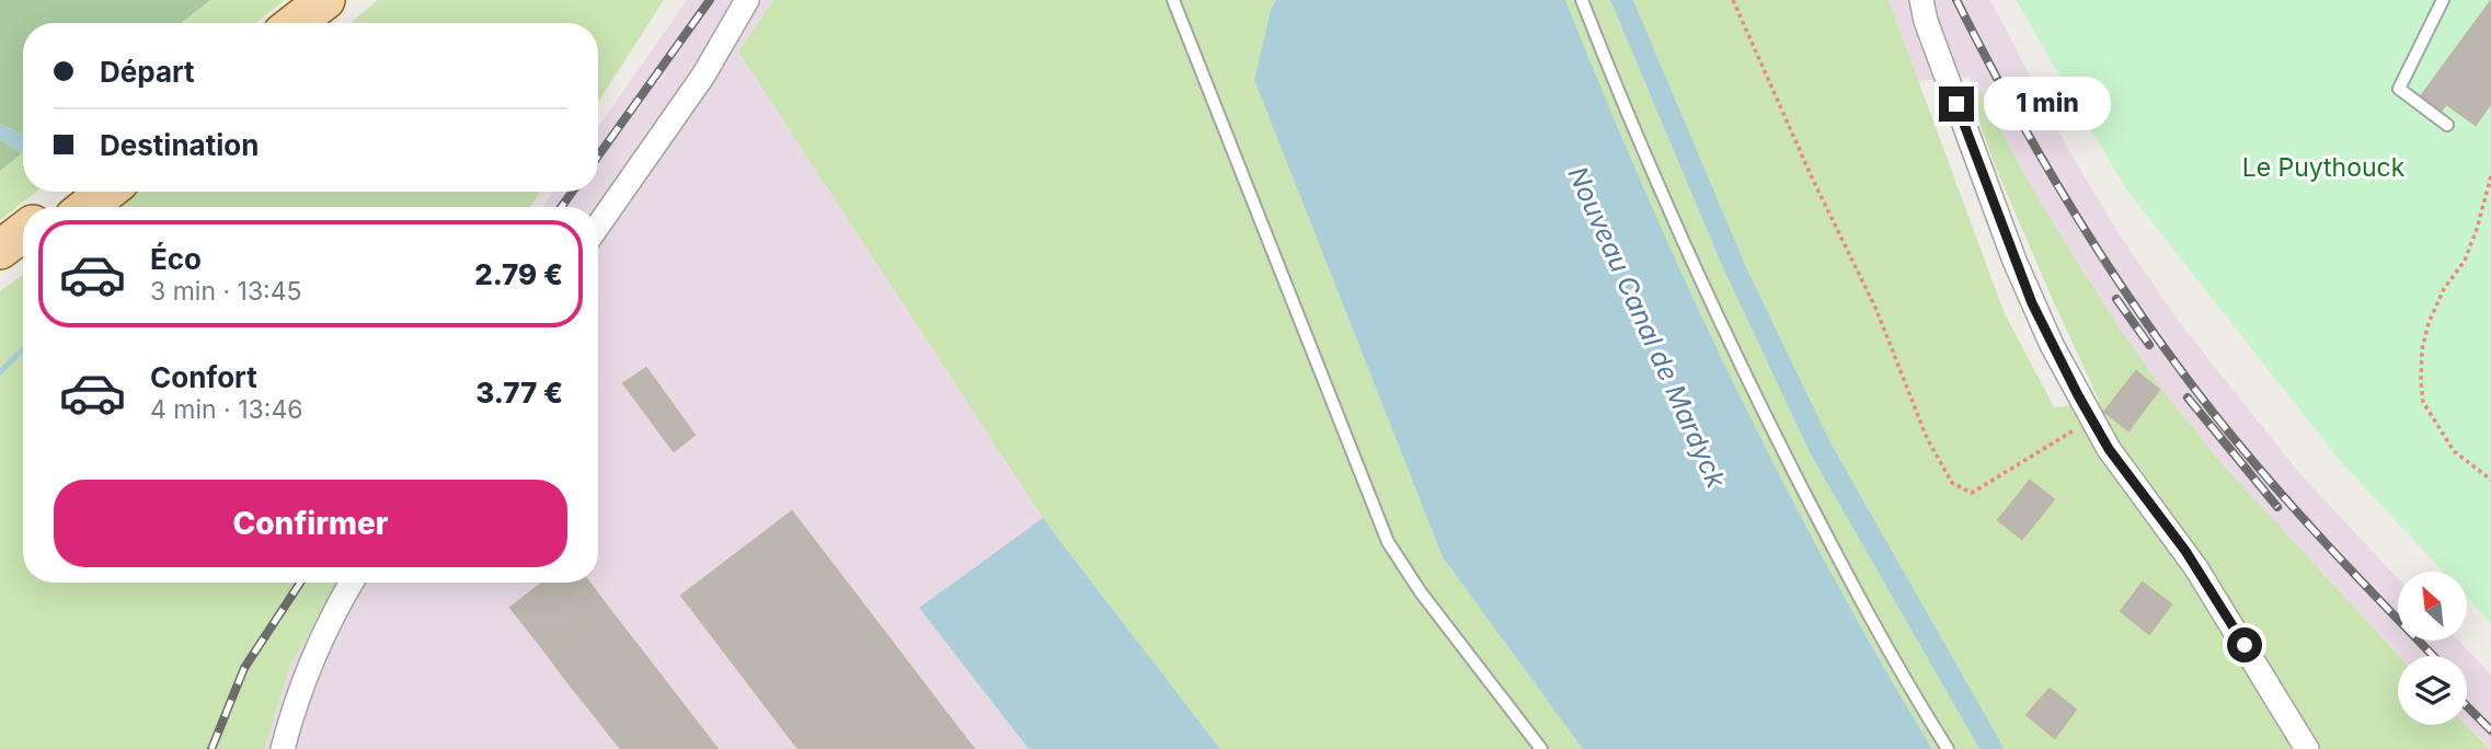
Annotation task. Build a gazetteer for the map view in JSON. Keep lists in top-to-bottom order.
{
  "water": ["Nouveau Canal de Mardyck"],
  "parks": ["Le Puythouck"],
  "north": "top left",
  "page": {
    "banner": ["Départ", "Destination"],
    "bubble": "1 min",
    "list": [
      {
        "name": "Éco",
        "note": "3 min · 13:45",
        "value": "2.79 €"
      },
      {
        "name": "Confort",
        "note": "4 min · 13:46",
        "value": "3.77 €"
      }
    ],
    "buttons": "Confirmer"
  }
}
